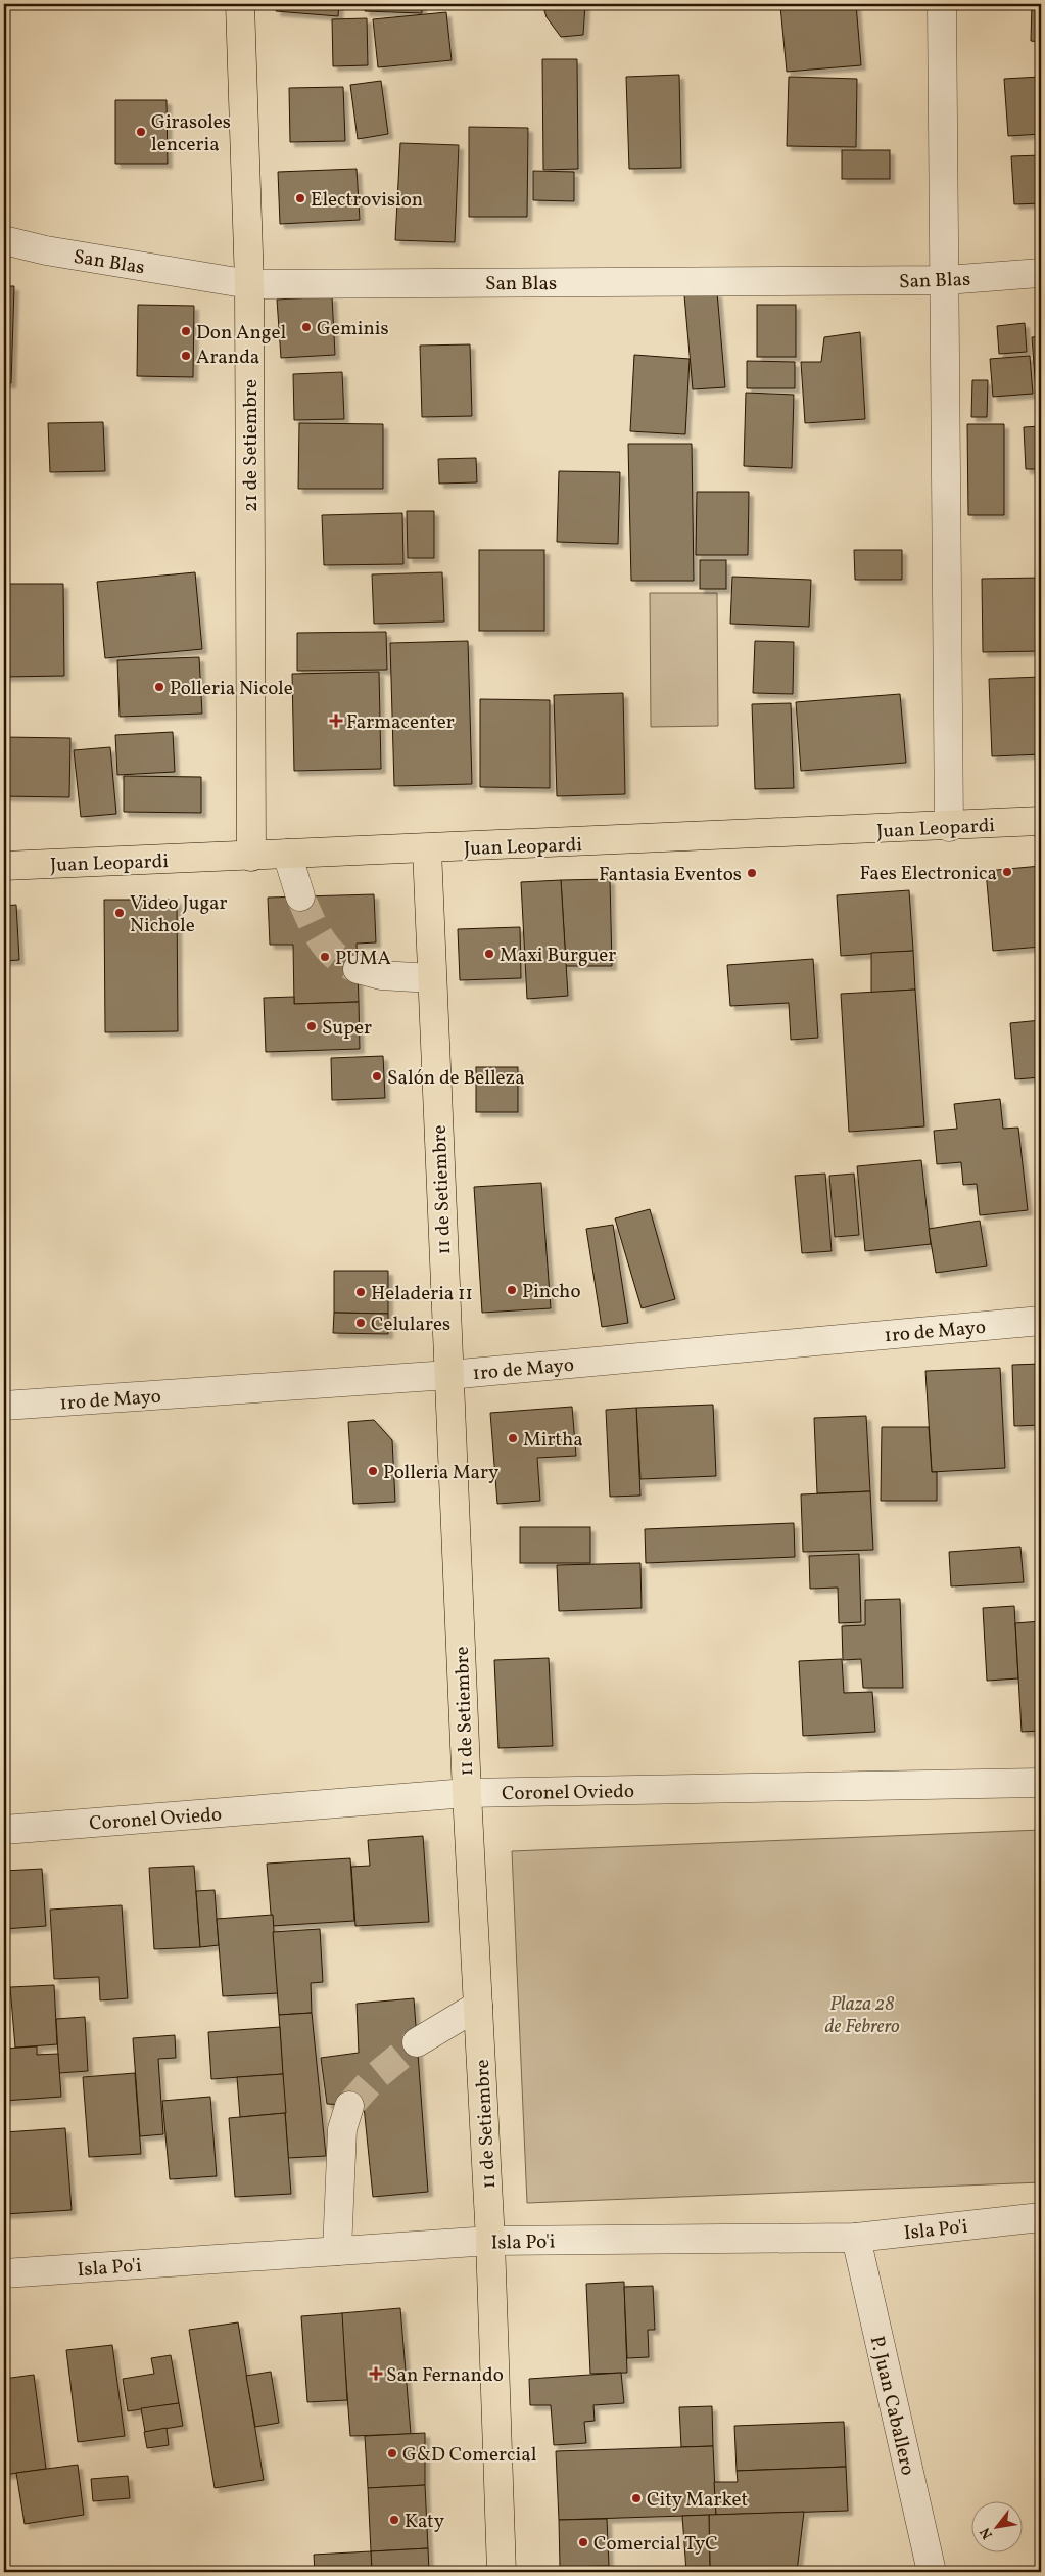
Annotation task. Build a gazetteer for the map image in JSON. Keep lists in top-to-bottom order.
{
  "streets": {
    "main road": ["21 de Setiembre", "Juan Leopardi", "11 de Setiembre"],
    "street": [
      "San Blas",
      "1ro de Mayo",
      "Coronel Oviedo",
      "Isla Po'i",
      "P. Juan Caballero"
    ]
  },
  "crossings": [
    ["San Blas", "21 de Setiembre"],
    ["21 de Setiembre", "Juan Leopardi"],
    ["Juan Leopardi", "11 de Setiembre"],
    ["11 de Setiembre", "1ro de Mayo"],
    ["11 de Setiembre", "Coronel Oviedo"],
    ["11 de Setiembre", "Isla Po'i"],
    ["Isla Po'i", "P. Juan Caballero"]
  ],
  "parks": ["Plaza 28 de Febrero"],
  "places": {
    "other": [
      "Girasoles lenceria",
      "Electrovision",
      "Geminis",
      "Don Angel",
      "Aranda",
      "Polleria Nicole",
      "Faes Electronica",
      "Fantasia Eventos",
      "Video Jugar Nichole",
      "Maxi Burguer",
      "PUMA",
      "Super",
      "Salón de Belleza",
      "Pincho",
      "Heladeria 11",
      "Celulares",
      "Mirtha",
      "Polleria Mary",
      "G&D Comercial",
      "City Market",
      "Katy",
      "Comercial TyC"
    ],
    "health": ["Farmacenter", "San Fernando"]
  },
  "north": "bottom left"
}
